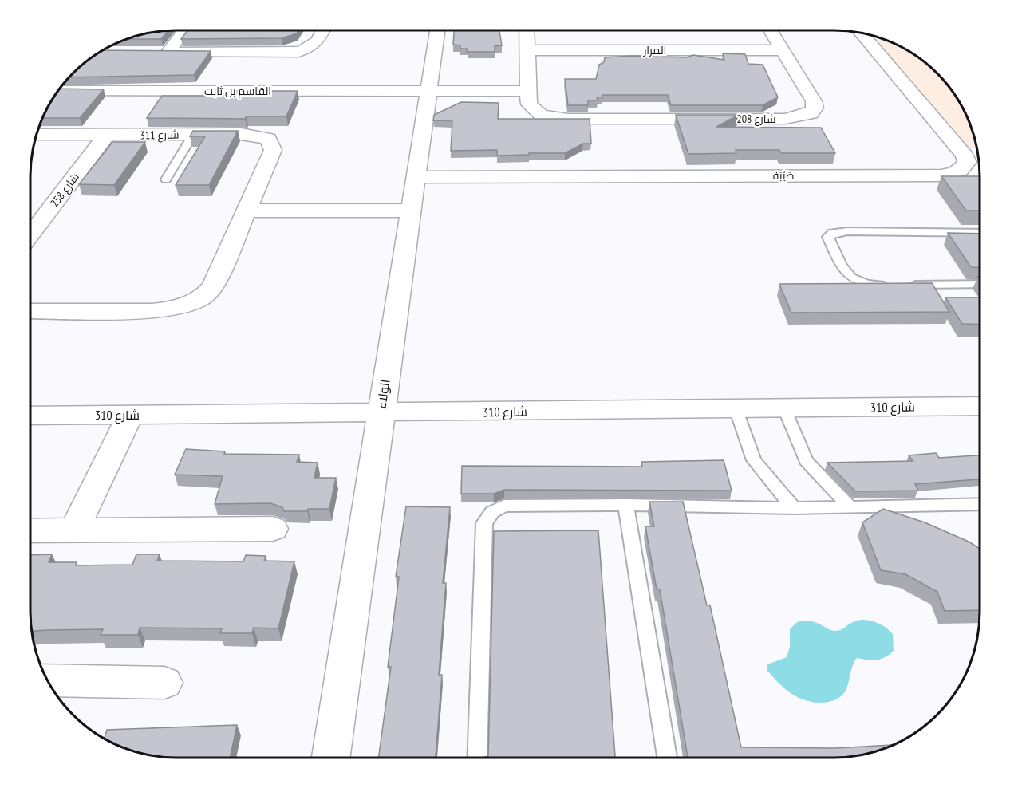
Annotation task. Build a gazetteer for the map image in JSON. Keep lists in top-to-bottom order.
{
  "streets": {
    "street": [
      "المرار",
      "القاسم بن ثابت",
      "شارع 208",
      "شارع 311",
      "طَيْبَة",
      "شارع 258",
      "الولاء",
      "شارع 310"
    ]
  },
  "crossings": [
    ["المرار", "شارع 208"],
    ["القاسم بن ثابت", "الولاء"],
    ["شارع 311", "شارع 258"],
    ["طَيْبَة", "الولاء"],
    ["الولاء", "شارع 310"]
  ]
}
